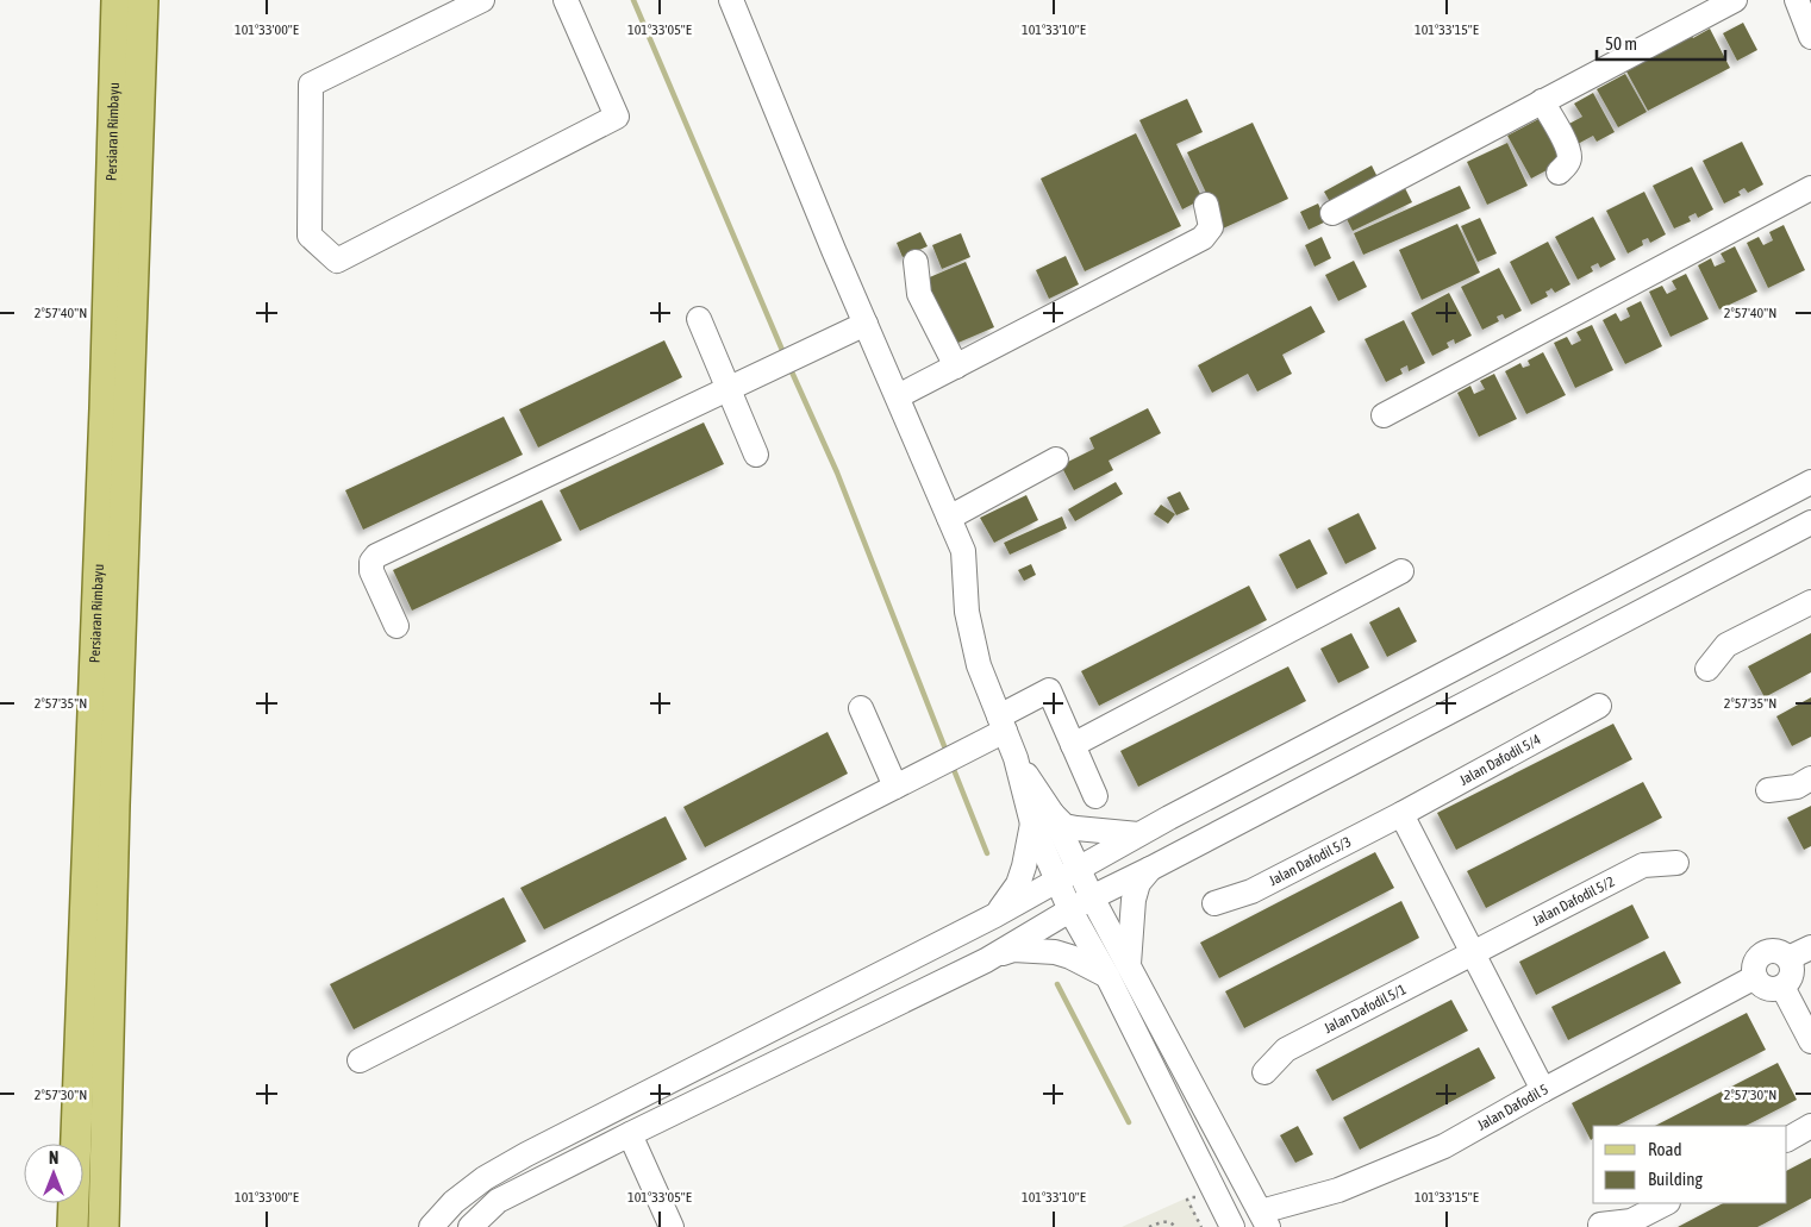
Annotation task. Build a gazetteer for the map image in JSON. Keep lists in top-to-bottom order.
{
  "streets": {
    "main road": ["Persiaran Rimbayu"],
    "street": [
      "Jalan Dafodil 5/4",
      "Jalan Dafodil 5/3",
      "Jalan Dafodil 5/2",
      "Jalan Dafodil 5/1",
      "Jalan Dafodil 5"
    ]
  },
  "crossings": [
    ["Jalan Dafodil 5/4", "Jalan Dafodil 5/3"],
    ["Jalan Dafodil 5/2", "Jalan Dafodil 5/1"]
  ],
  "legend": ["Road", "Building"],
  "scale_bar": "50 m",
  "north": "top",
  "coordinates": [
    "101°33'00\"E",
    "101°33'05\"E",
    "101°33'10\"E",
    "101°33'15\"E",
    "2°57'40\"N",
    "2°57'35\"N",
    "2°57'30\"N"
  ]
}
